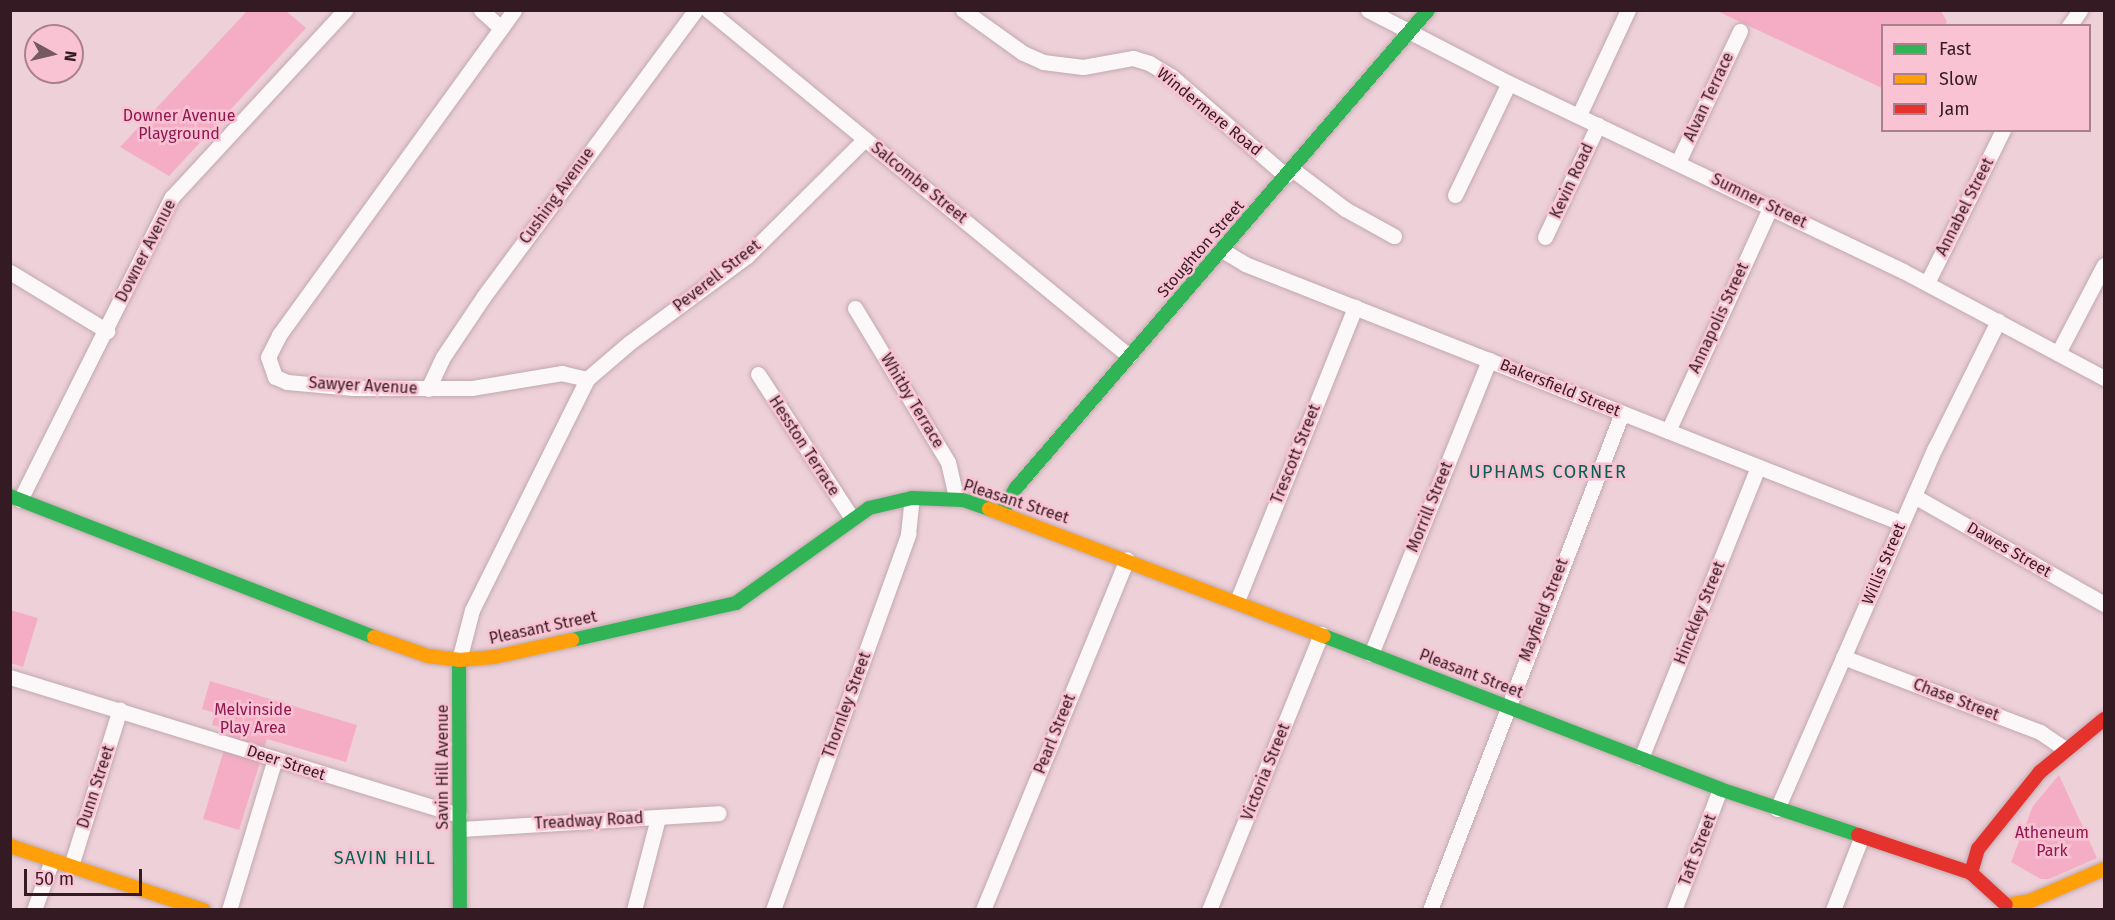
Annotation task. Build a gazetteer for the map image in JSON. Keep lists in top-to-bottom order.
{
  "streets": {
    "main road": ["Stoughton Street", "Pleasant Street", "Savin Hill Avenue"],
    "street": [
      "Alvan Terrace",
      "Windermere Road",
      "Kevin Road",
      "Salcombe Street",
      "Cushing Avenue",
      "Sumner Street",
      "Annabel Street",
      "Downer Avenue",
      "Peverell Street",
      "Annapolis Street",
      "Sawyer Avenue",
      "Bakersfield Street",
      "Whitby Terrace",
      "Hesston Terrace",
      "Trescott Street",
      "Morrill Street",
      "Dawes Street",
      "Willis Street",
      "Mayfield Street",
      "Hinckley Street",
      "Chase Street",
      "Thornley Street",
      "Pearl Street",
      "Deer Street",
      "Victoria Street",
      "Dunn Street",
      "Treadway Road",
      "Taft Street"
    ]
  },
  "crossings": [
    ["Alvan Terrace", "Sumner Street"],
    ["Windermere Road", "Stoughton Street"],
    ["Kevin Road", "Sumner Street"],
    ["Salcombe Street", "Stoughton Street"],
    ["Salcombe Street", "Peverell Street"],
    ["Cushing Avenue", "Sawyer Avenue"],
    ["Sumner Street", "Annabel Street"],
    ["Sumner Street", "Stoughton Street"],
    ["Sumner Street", "Annapolis Street"],
    ["Sumner Street", "Willis Street"],
    ["Stoughton Street", "Bakersfield Street"],
    ["Stoughton Street", "Pleasant Street"],
    ["Downer Avenue", "Pleasant Street"],
    ["Peverell Street", "Sawyer Avenue"],
    ["Annapolis Street", "Bakersfield Street"],
    ["Bakersfield Street", "Trescott Street"],
    ["Bakersfield Street", "Morrill Street"],
    ["Bakersfield Street", "Willis Street"],
    ["Bakersfield Street", "Mayfield Street"],
    ["Bakersfield Street", "Hinckley Street"],
    ["Whitby Terrace", "Pleasant Street"],
    ["Hesston Terrace", "Pleasant Street"],
    ["Trescott Street", "Pleasant Street"],
    ["Pleasant Street", "Morrill Street"],
    ["Pleasant Street", "Willis Street"],
    ["Pleasant Street", "Mayfield Street"],
    ["Pleasant Street", "Hinckley Street"],
    ["Pleasant Street", "Thornley Street"],
    ["Pleasant Street", "Pearl Street"],
    ["Pleasant Street", "Savin Hill Avenue"],
    ["Pleasant Street", "Victoria Street"],
    ["Pleasant Street", "Taft Street"],
    ["Dawes Street", "Willis Street"],
    ["Willis Street", "Chase Street"],
    ["Deer Street", "Savin Hill Avenue"],
    ["Deer Street", "Dunn Street"],
    ["Deer Street", "Treadway Road"],
    ["Savin Hill Avenue", "Treadway Road"]
  ],
  "districts": ["UPHAMS CORNER", "SAVIN HILL"],
  "parks": ["Downer Avenue Playground", "Melvinside Play Area", "Atheneum Park"],
  "legend": ["Fast", "Slow", "Jam"],
  "scale_bar": "50 m",
  "north": "right"
}
